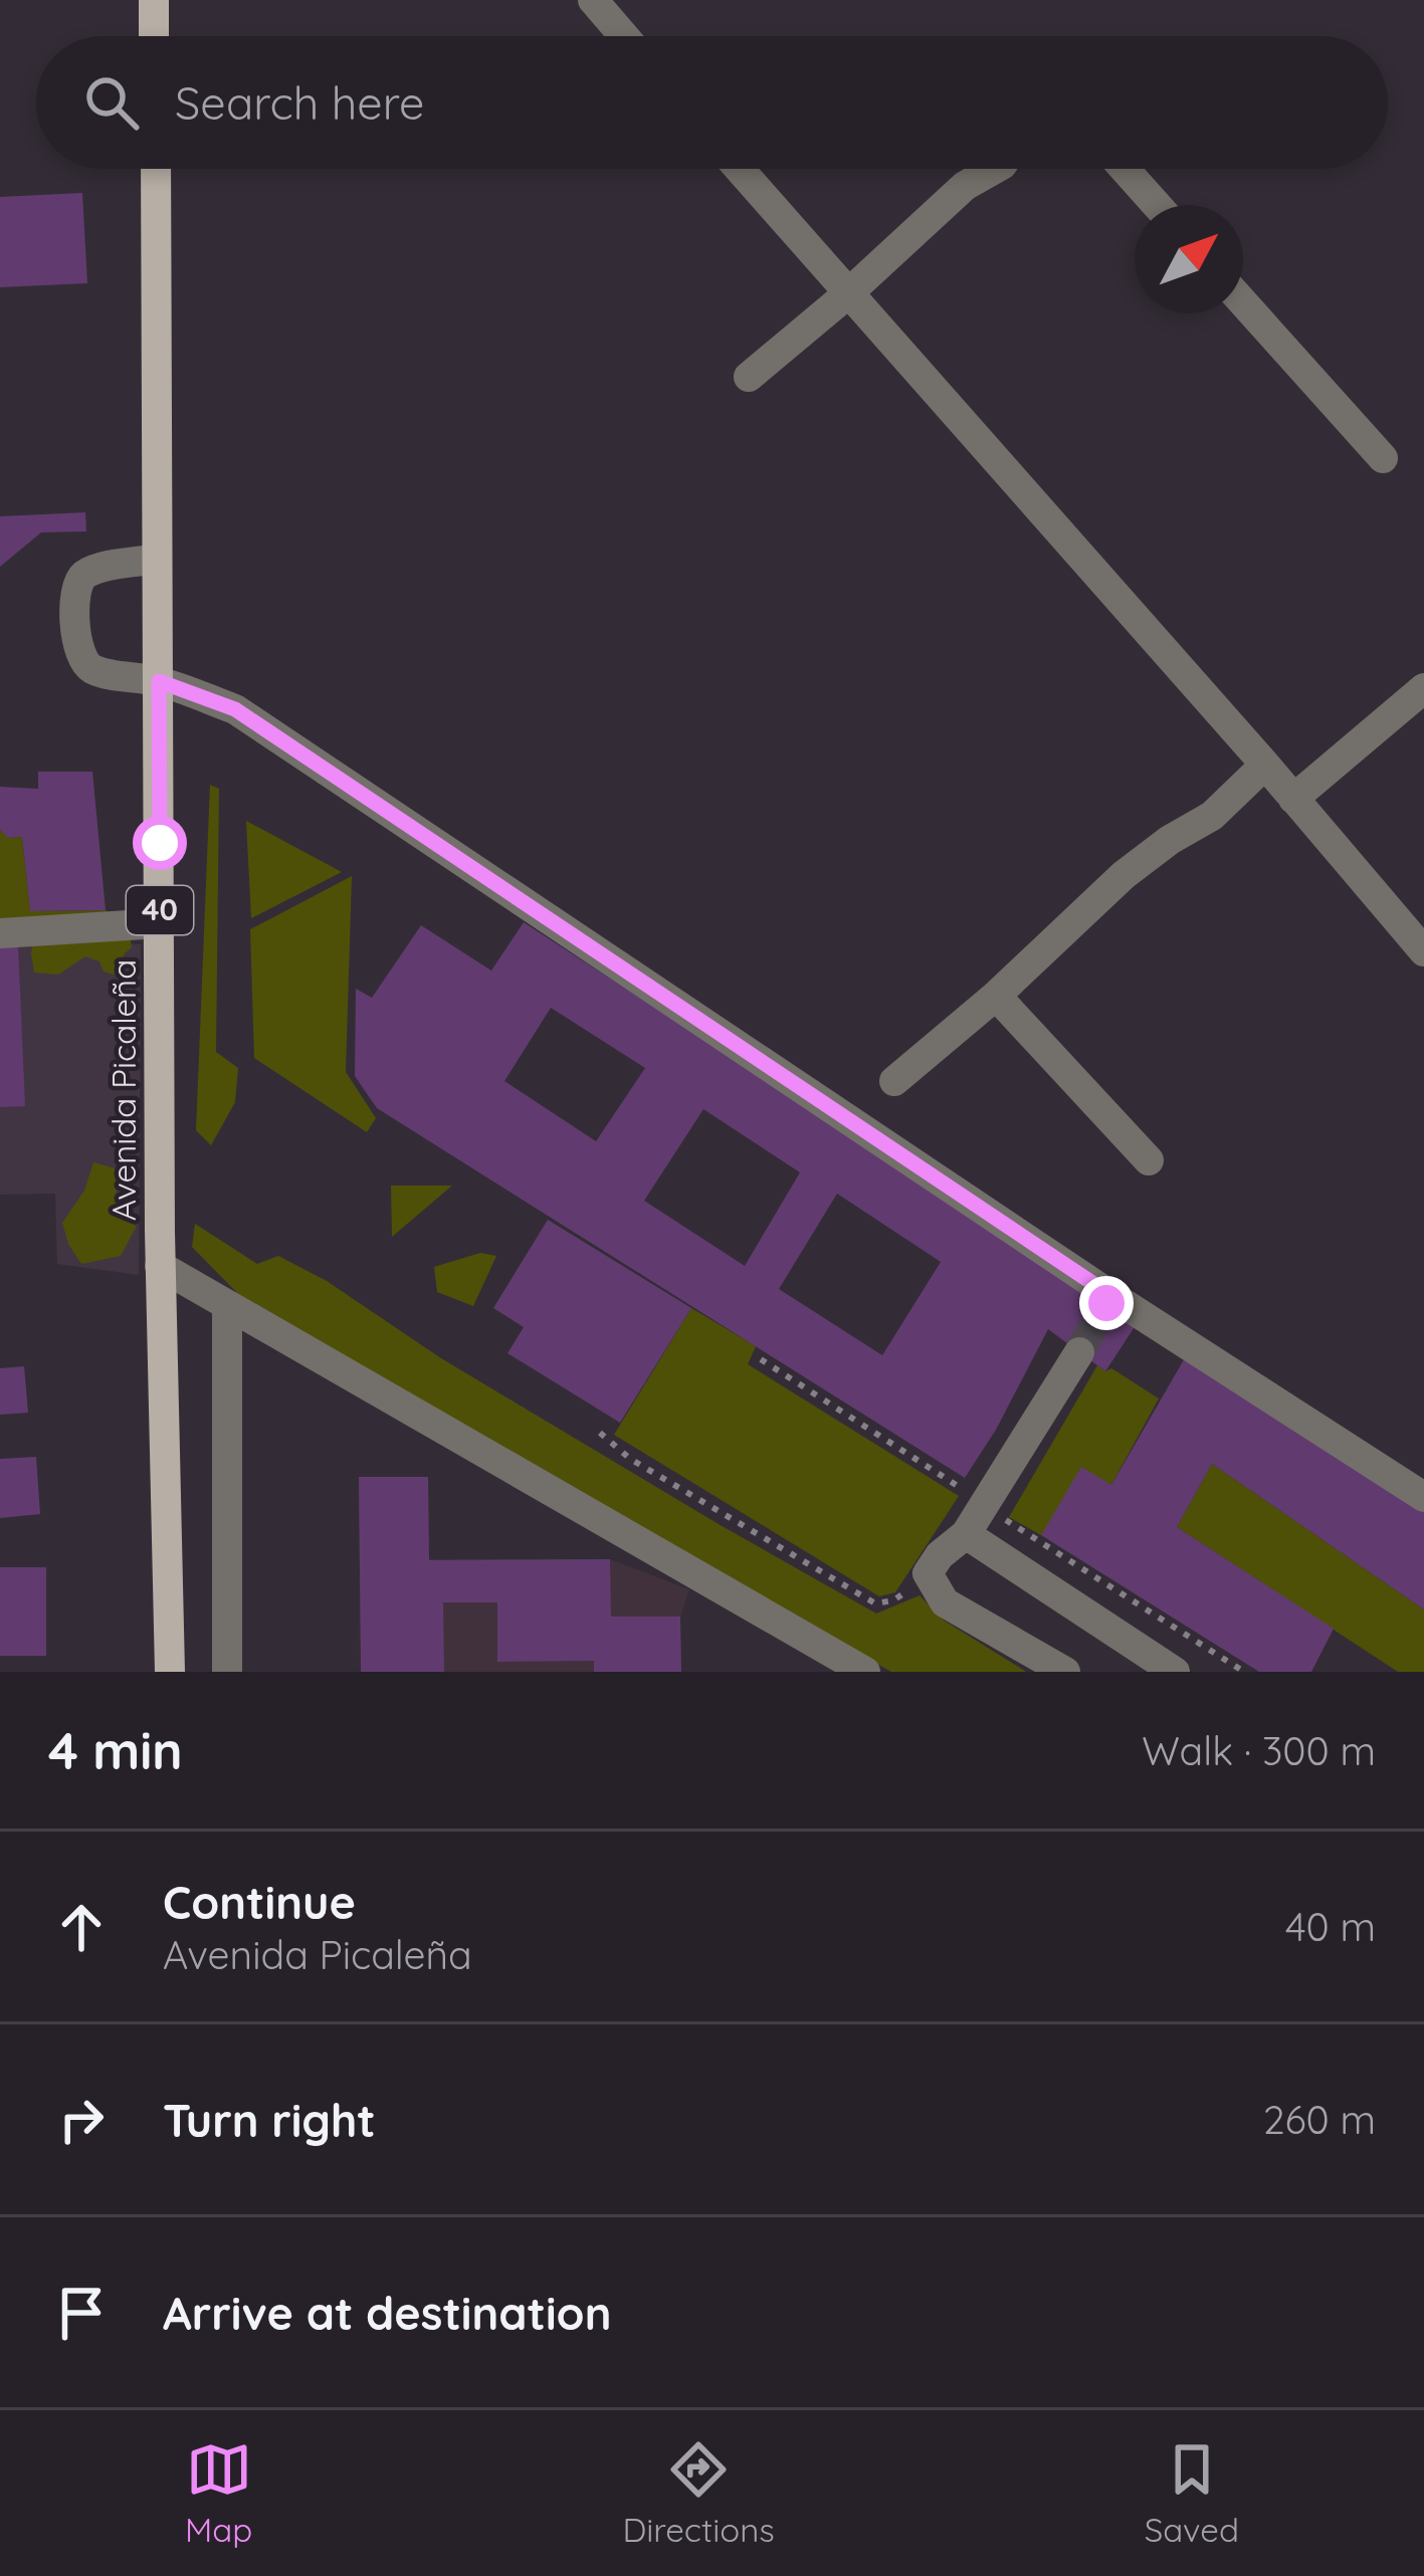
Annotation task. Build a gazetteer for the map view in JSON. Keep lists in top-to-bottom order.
{
  "streets": {
    "main road": ["40", "Avenida Picaleña"]
  },
  "north": "top right",
  "page": {
    "search": "Search here",
    "heading": ["4 min", "Walk · 300 m"],
    "list": [
      ["Continue", "Avenida Picaleña", "40 m"],
      ["Turn right", "260 m"],
      "Arrive at destination"
    ],
    "nav": ["Map", "Directions", "Saved"]
  }
}
